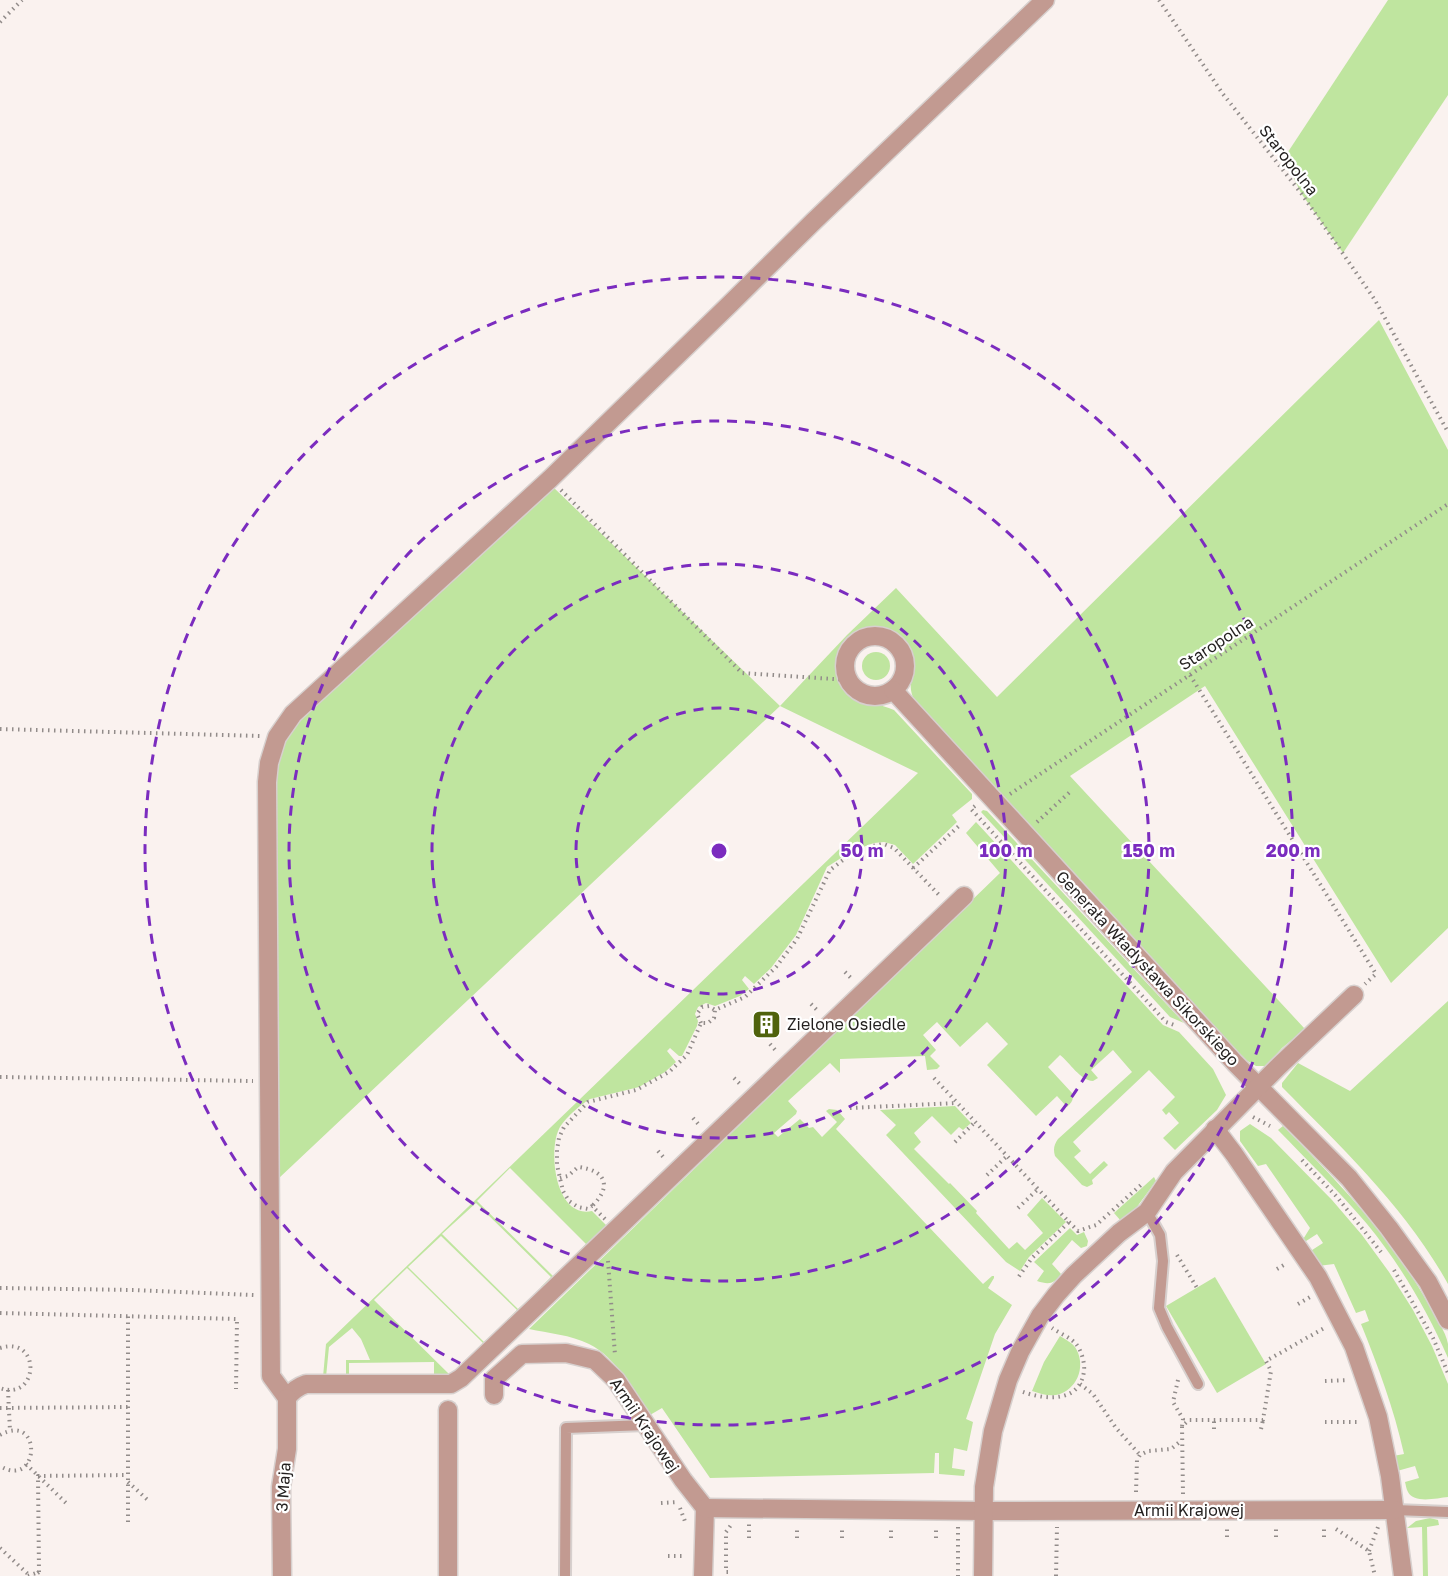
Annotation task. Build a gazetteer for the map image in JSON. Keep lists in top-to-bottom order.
{
  "streets": {
    "street": ["Generała Władysława Sikorskiego", "Armii Krajowej", "3 Maja"],
    "path": ["Staropolna"]
  },
  "crossings": [
    ["Staropolna", "Generała Władysława Sikorskiego"]
  ],
  "places": {
    "building": ["Zielone Osiedle"]
  },
  "rings": [
    "50 m",
    "100 m",
    "150 m",
    "200 m"
  ]
}
